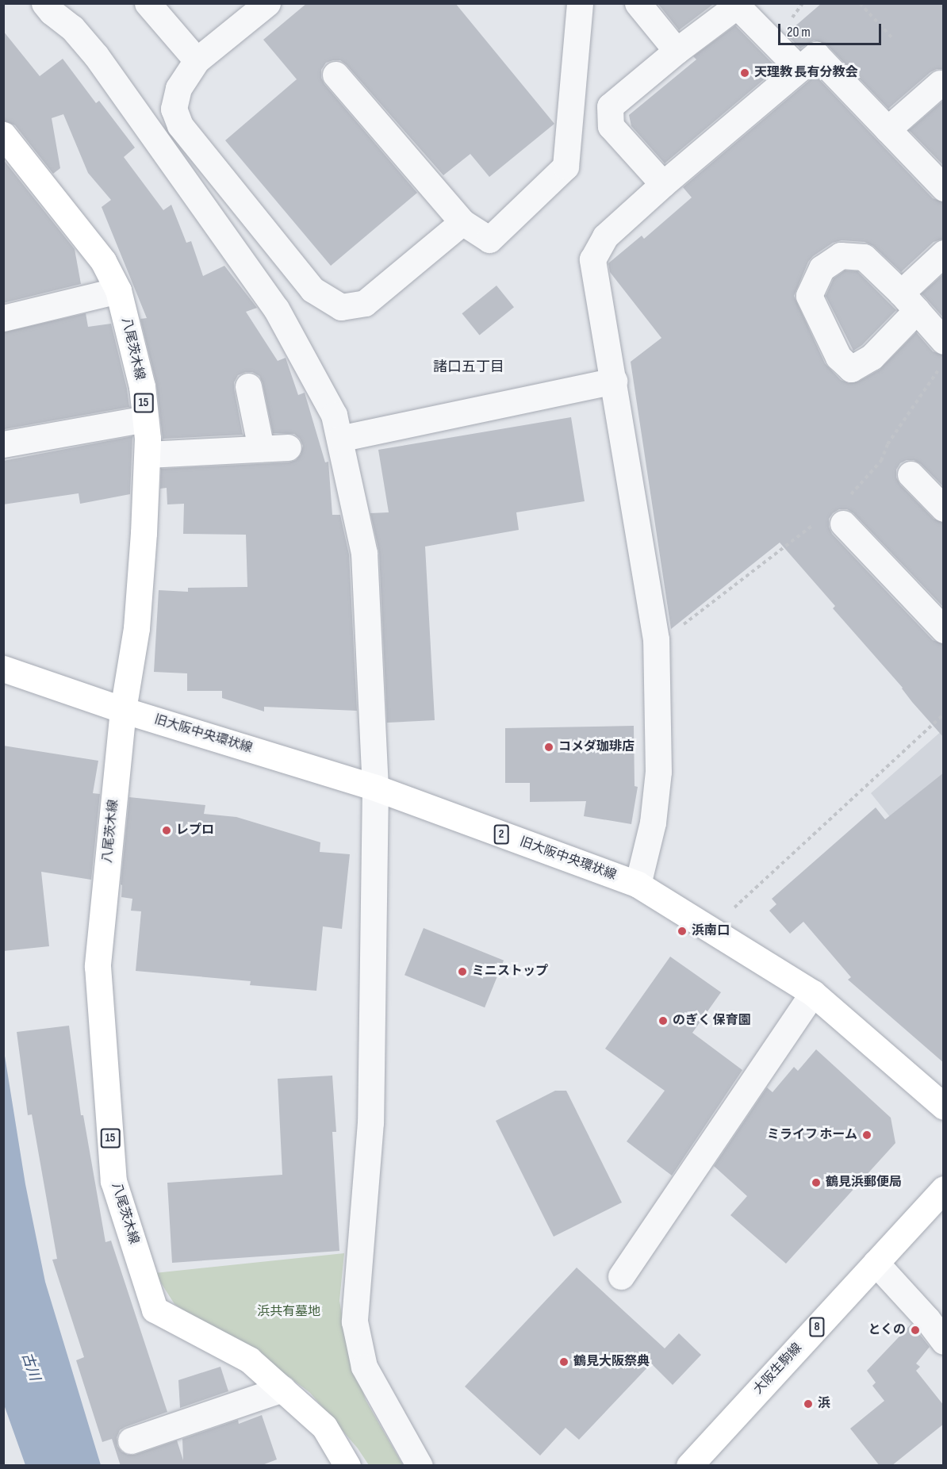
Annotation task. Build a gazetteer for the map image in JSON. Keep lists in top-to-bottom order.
{
  "streets": {
    "main road": [
      "八尾茨木線",
      "15",
      "旧大阪中央環状線",
      "2",
      "8",
      "大阪生駒線"
    ]
  },
  "crossings": [
    ["八尾茨木線", "旧大阪中央環状線"]
  ],
  "districts": ["諸口五丁目"],
  "water": ["古川"],
  "parks": ["浜共有墓地"],
  "places": [
    "天理教 長有分教会",
    "コメダ珈琲店",
    "レプロ",
    "浜南口",
    "ミニストップ",
    "のぎく 保育園",
    "ミライフ ホーム",
    "鶴見浜郵便局",
    "とくの",
    "鶴見大阪祭典",
    "浜"
  ],
  "scale_bar": "20 m"
}
